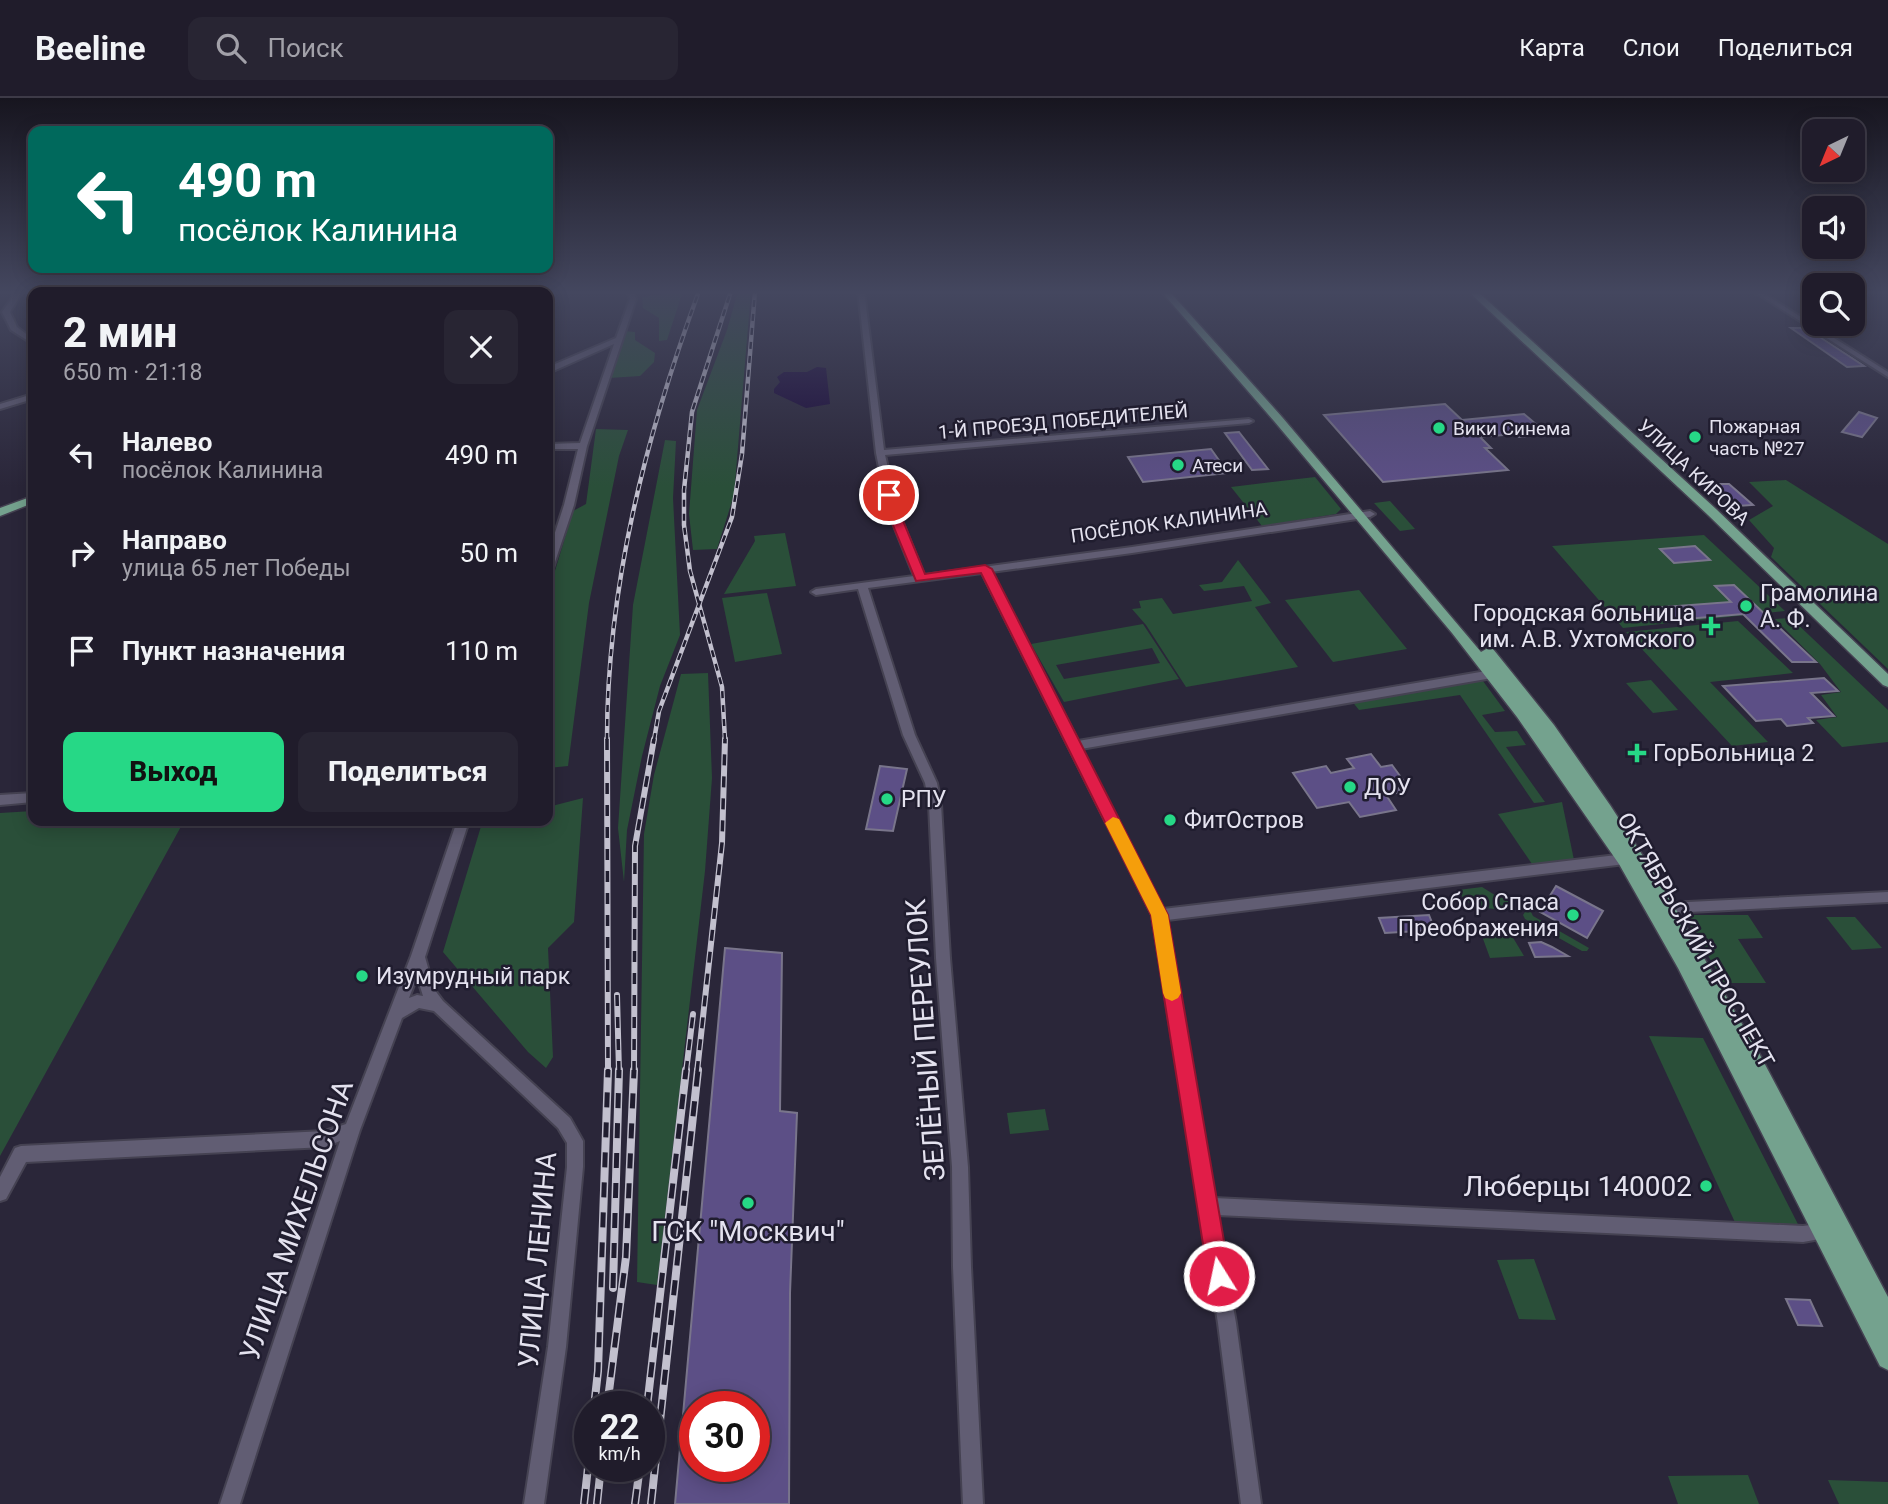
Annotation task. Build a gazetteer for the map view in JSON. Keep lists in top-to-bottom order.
{
  "streets": {
    "main road": ["УЛИЦА КИРОВА", "ОКТЯБРЬСКИЙ ПРОСПЕКТ"],
    "street": [
      "1-Й ПРОЕЗД ПОБЕДИТЕЛЕЙ",
      "ПОСЁЛОК КАЛИНИНА",
      "ЗЕЛЁНЫЙ ПЕРЕУЛОК",
      "УЛИЦА МИХЕЛЬСОНА",
      "УЛИЦА ЛЕНИНА"
    ]
  },
  "crossings": [
    ["ПОСЁЛОК КАЛИНИНА", "ОКТЯБРЬСКИЙ ПРОСПЕКТ"],
    ["ПОСЁЛОК КАЛИНИНА", "ЗЕЛЁНЫЙ ПЕРЕУЛОК"],
    ["УЛИЦА МИХЕЛЬСОНА", "УЛИЦА ЛЕНИНА"]
  ],
  "places": {
    "other": [
      "Вики Синема",
      "Пожарная часть №27",
      "Атеси",
      "Грамолина А. Ф.",
      "ДОУ",
      "РПУ",
      "ФитОстров",
      "Собор Спаса Преображения",
      "Изумрудный парк",
      "Люберцы 140002",
      "ГСК \"Москвич\""
    ],
    "health": ["Городская больница им. А.В. Ухтомского", "ГорБольница 2"]
  },
  "north": "bottom left",
  "page": {
    "header": "Beeline",
    "search": "Поиск",
    "nav": ["Карта", "Слои", "Поделиться"],
    "turn": ["490 m", "посёлок Калинина"],
    "heading": ["2 мин", "650 m · 21:18"],
    "list": [
      {
        "name": "Налево",
        "note": "посёлок Калинина",
        "value": "490 m"
      },
      {
        "name": "Направо",
        "note": "улица 65 лет Победы",
        "value": "50 m"
      },
      {
        "name": "Пункт назначения",
        "value": "110 m"
      }
    ],
    "buttons": ["Выход", "Поделиться"],
    "speed": "22 km/h",
    "limit": "30"
  }
}
